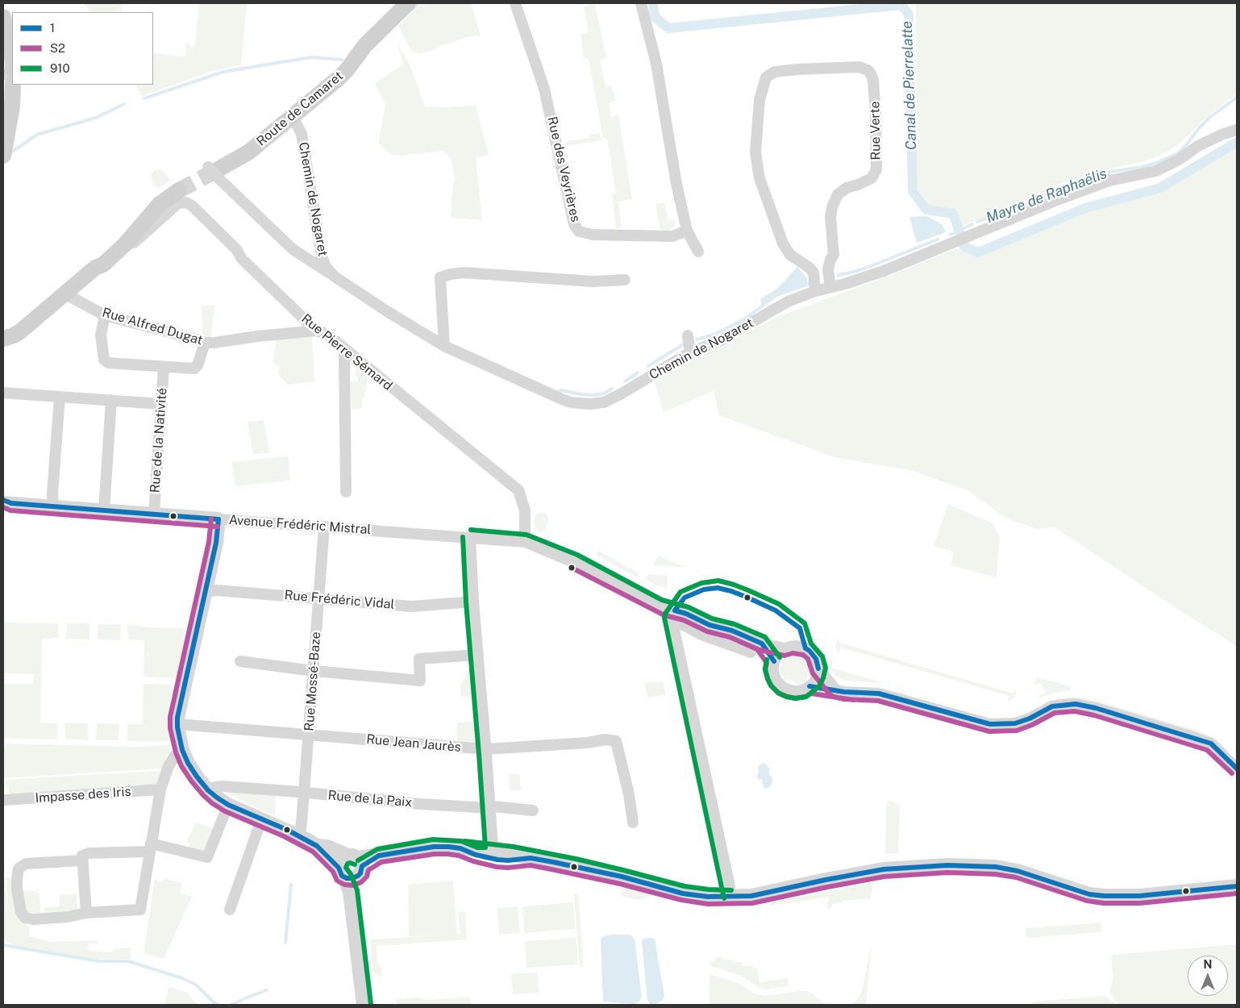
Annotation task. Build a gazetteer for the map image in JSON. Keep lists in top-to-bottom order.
{
  "streets": {
    "main road": ["Route de Camaret"],
    "street": [
      "Rue Verte",
      "Rue des Veyrières",
      "Chemin de Nogaret",
      "Rue Alfred Dugat",
      "Rue Pierre Sémard",
      "Rue de la Nativité",
      "Avenue Frédéric Mistral",
      "Rue Frédéric Vidal",
      "Rue Mossé-Baze",
      "Rue Jean Jaurès",
      "Impasse des Iris",
      "Rue de la Paix"
    ]
  },
  "crossings": [
    ["Route de Camaret", "Chemin de Nogaret"],
    ["Rue Verte", "Chemin de Nogaret"],
    ["Rue Alfred Dugat", "Rue Pierre Sémard"],
    ["Rue Pierre Sémard", "Avenue Frédéric Mistral"],
    ["Rue de la Nativité", "Avenue Frédéric Mistral"],
    ["Avenue Frédéric Mistral", "Rue Mossé-Baze"],
    ["Rue Frédéric Vidal", "Rue Mossé-Baze"],
    ["Rue Mossé-Baze", "Rue Jean Jaurès"],
    ["Rue Mossé-Baze", "Rue de la Paix"]
  ],
  "water": ["Canal de Pierrelatte", "Mayre de Raphaëlis"],
  "lines": ["transit line 1", "transit line S2", "transit line 910"],
  "legend": ["1", "S2", "910"],
  "north": "top"
}
